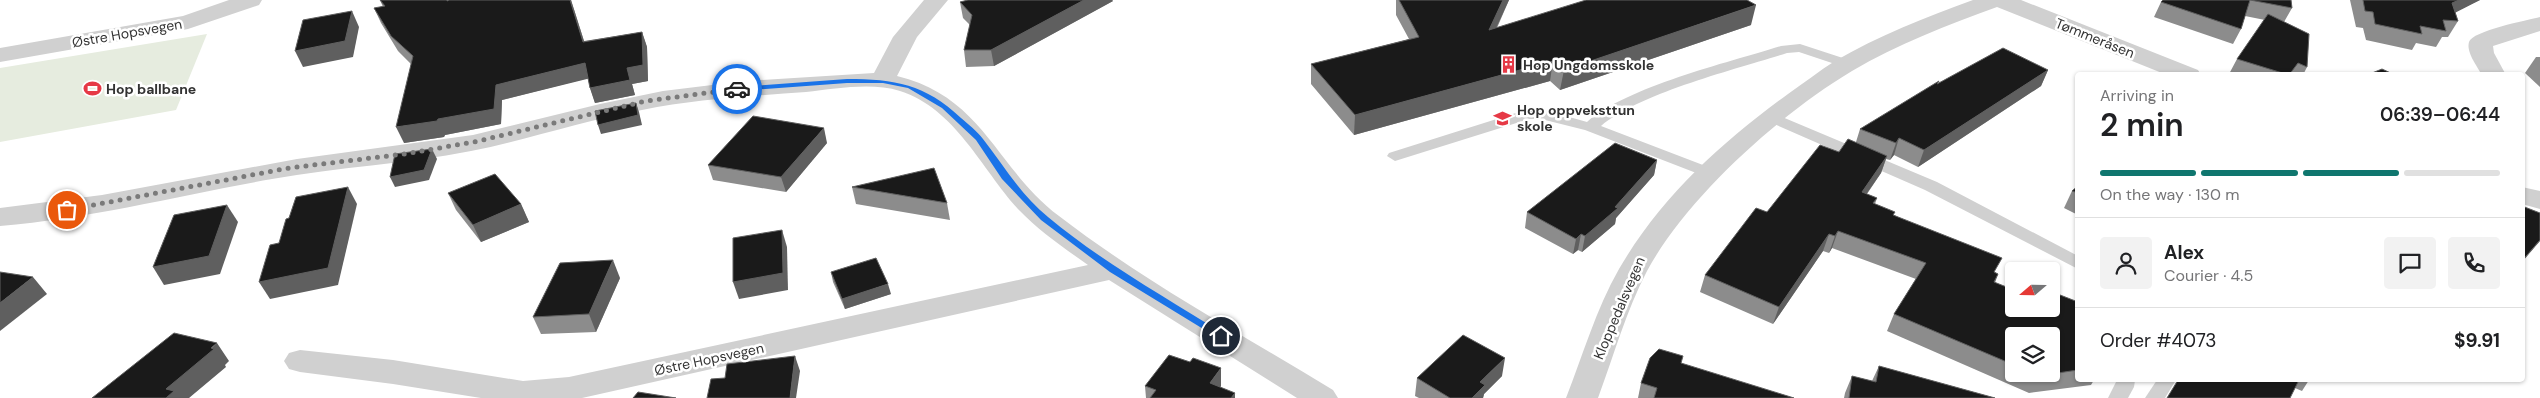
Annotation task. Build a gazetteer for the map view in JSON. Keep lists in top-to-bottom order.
{
  "streets": {
    "street": ["Østre Hopsvegen", "Tømmeråsen", "Kloppedalsvegen"]
  },
  "places": {
    "building": ["Hop Ungdomsskole"],
    "sports": ["Hop ballbane"],
    "school or university": ["Hop oppveksttun skole"]
  },
  "north": "left",
  "page": {
    "heading": ["2 min", "Arriving in", "06:39–06:44"],
    "panel": [
      "Alex",
      "Courier · 4.5",
      "Order #4073",
      "$9.91"
    ],
    "bar": "On the way · 130 m"
  }
}
